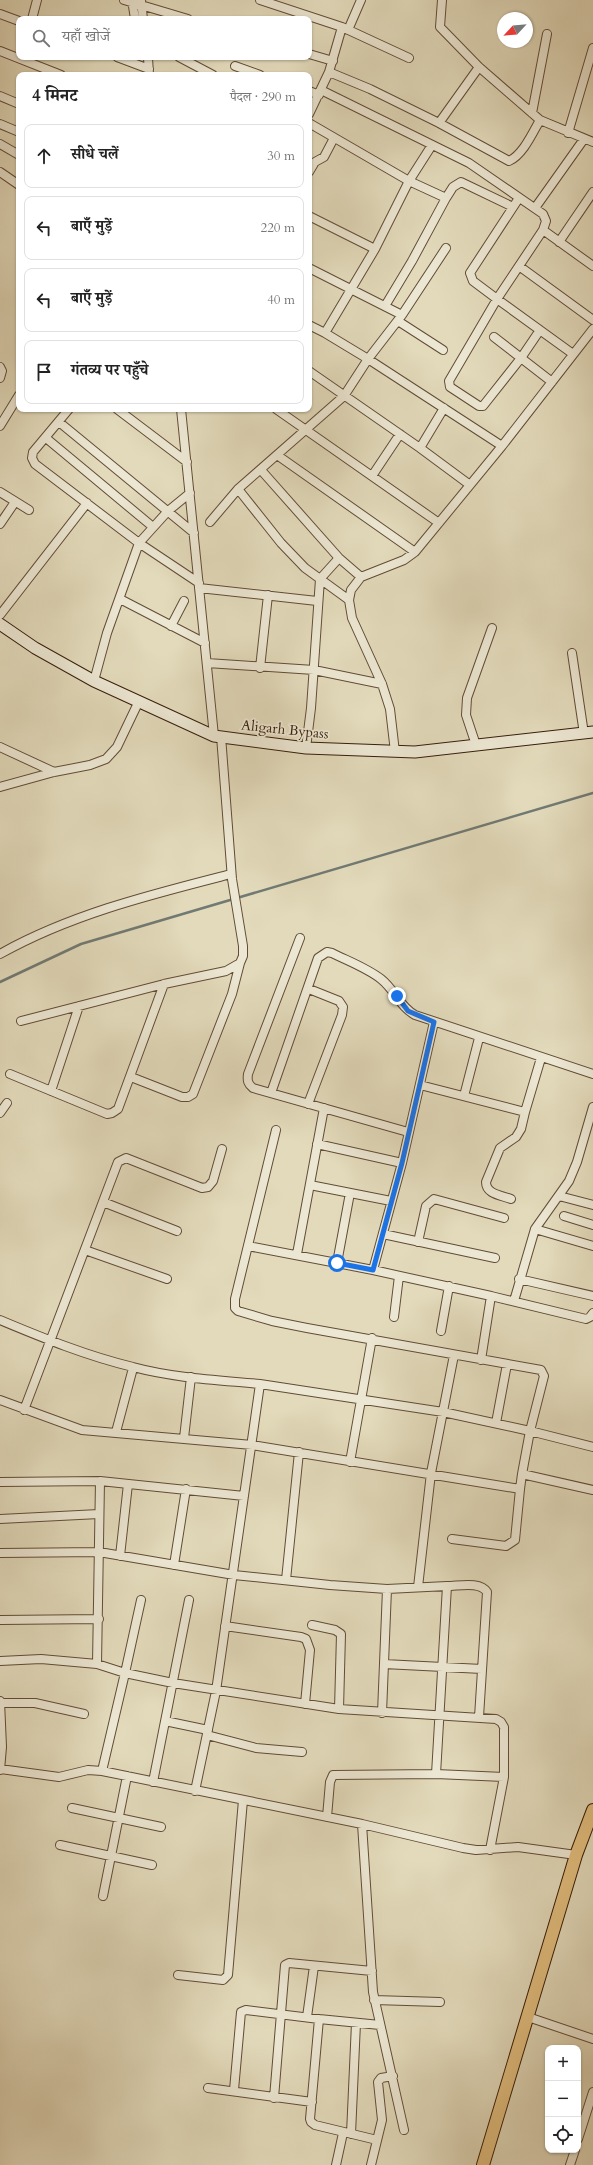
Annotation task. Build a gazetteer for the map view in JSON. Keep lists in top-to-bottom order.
{
  "streets": {
    "main road": ["Aligarh Bypass"]
  },
  "north": "bottom left",
  "page": {
    "search": "यहाँ खोजें",
    "heading": ["4 मिनट", "पैदल · 290 m"],
    "list": [
      ["सीधे चलें", "30 m"],
      ["बाएँ मुड़ें", "220 m"],
      ["बाएँ मुड़ें", "40 m"],
      "गंतव्य पर पहुँचे"
    ],
    "map_buttons": ["+", "−"]
  }
}
